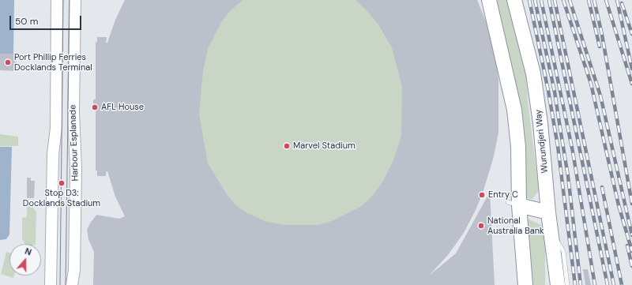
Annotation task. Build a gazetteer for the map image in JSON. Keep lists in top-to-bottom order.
{
  "streets": {
    "highway": ["Wurundjeri Way"],
    "street": ["Harbour Esplanade"]
  },
  "places": [
    "Port Phillip Ferries Docklands Terminal",
    "AFL House",
    "Marvel Stadium",
    "Stop D3: Docklands Stadium",
    "Entry C",
    "National Australia Bank"
  ],
  "scale_bar": "50 m",
  "north": "top"
}
